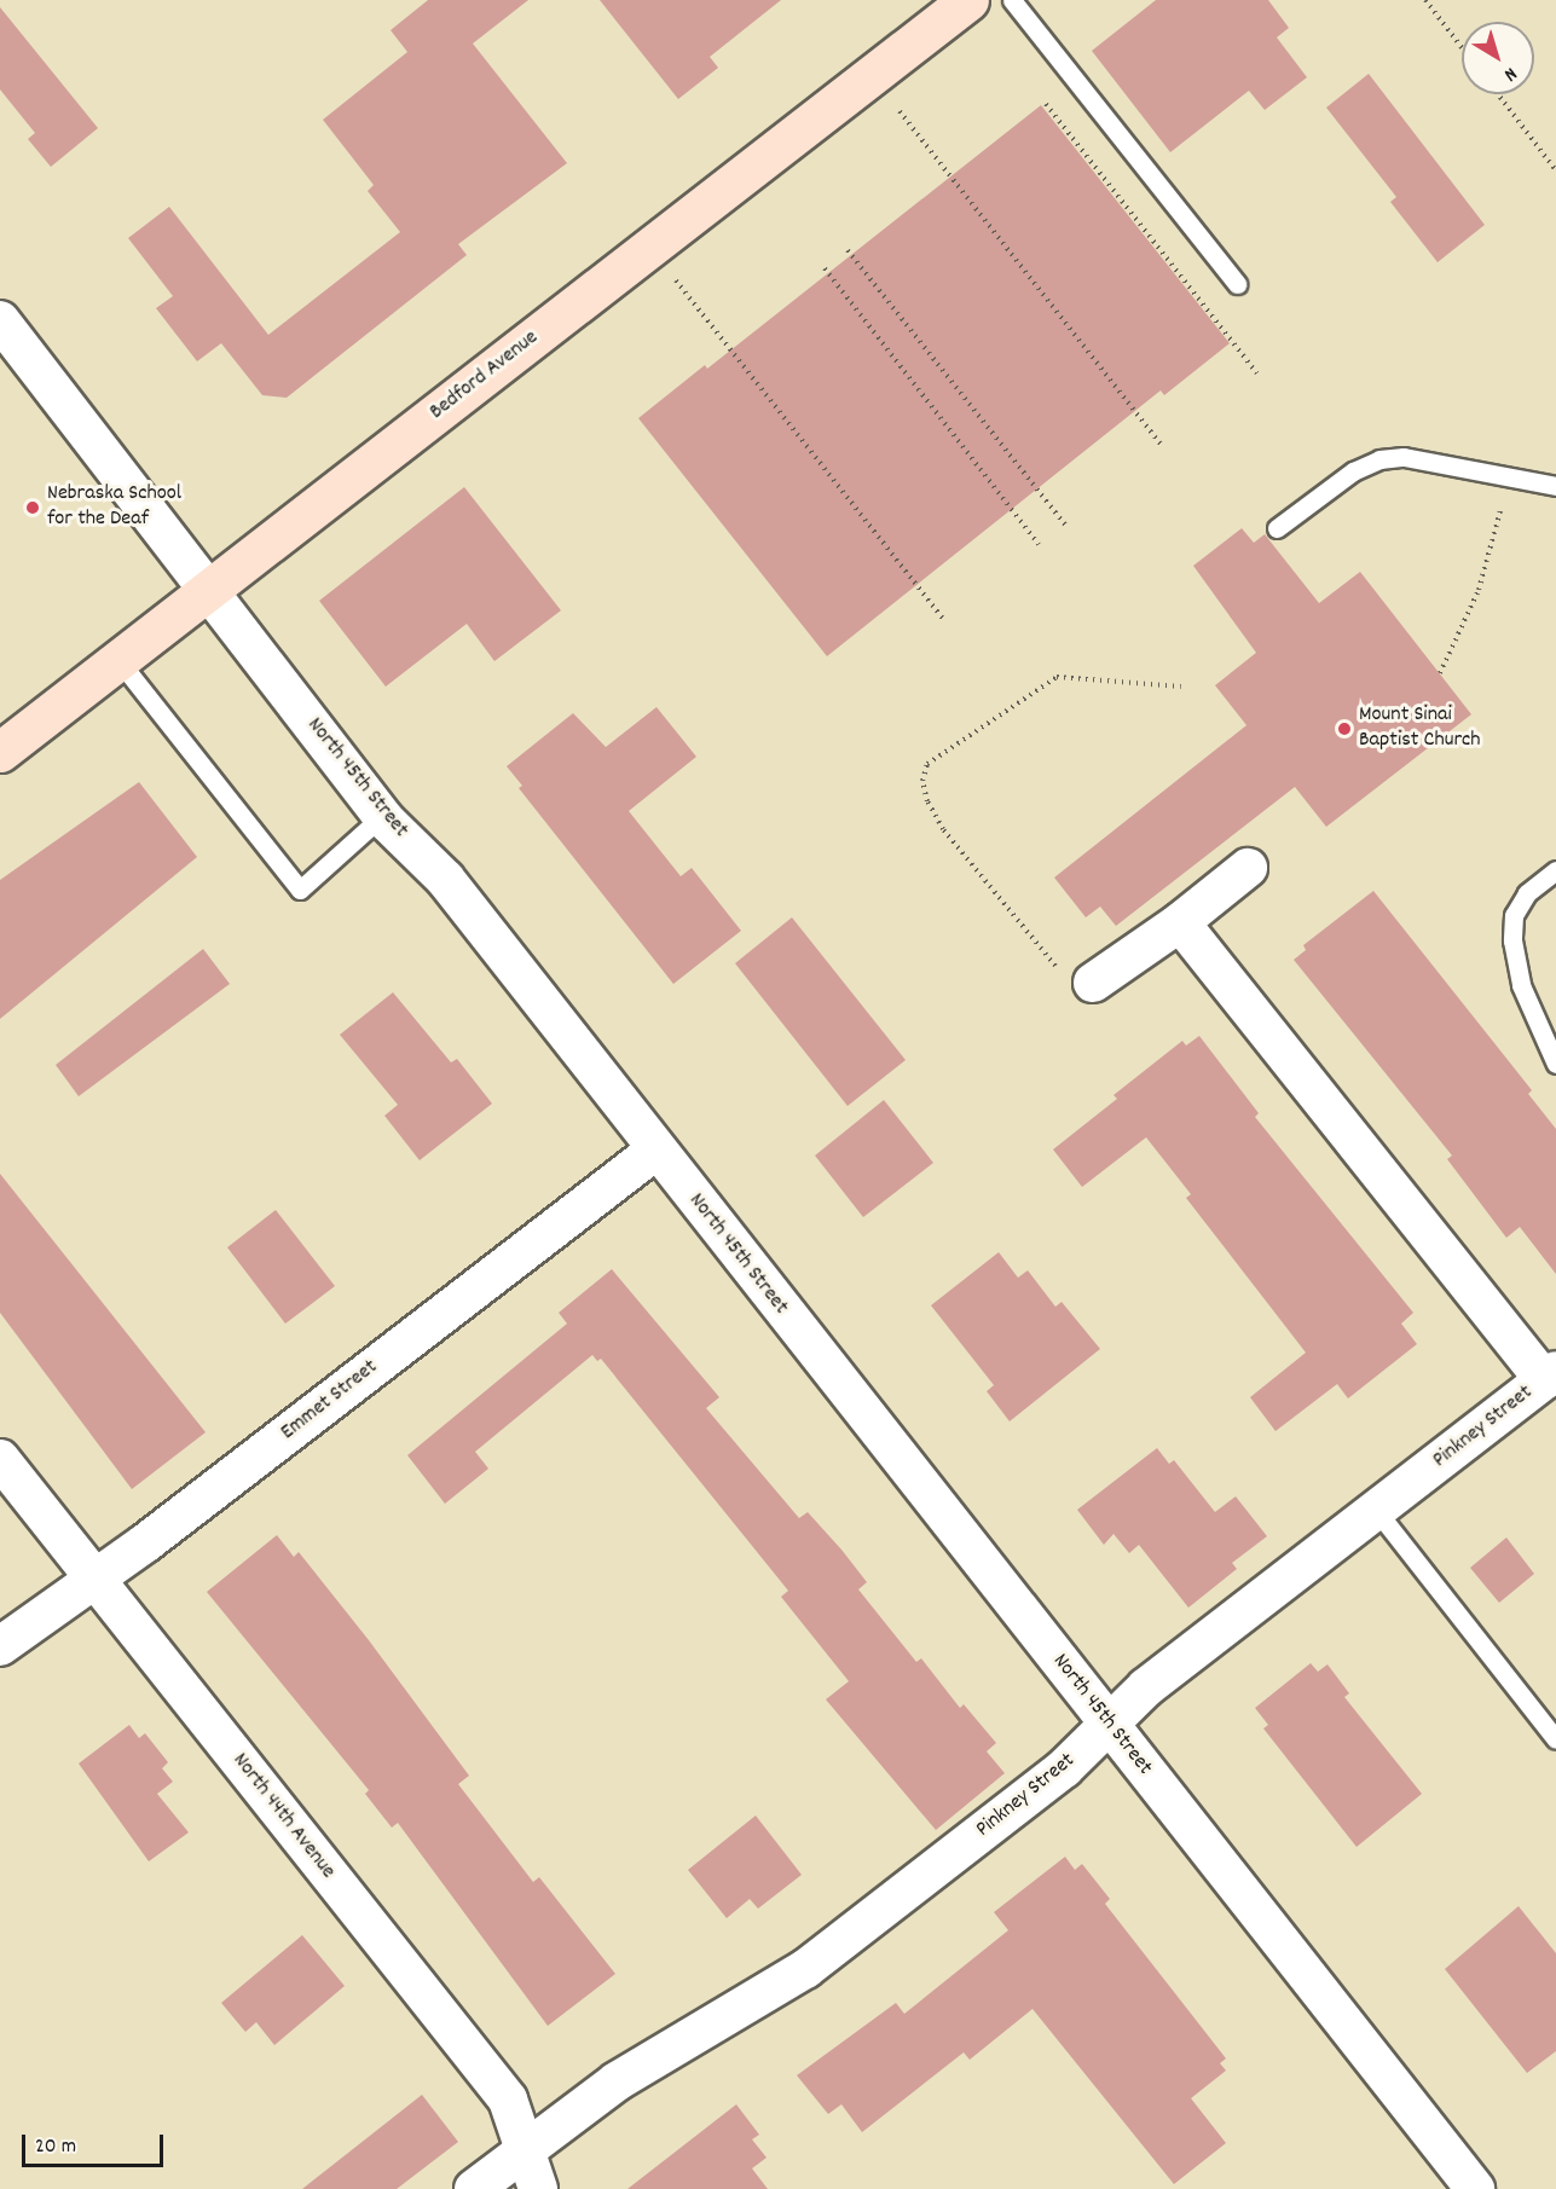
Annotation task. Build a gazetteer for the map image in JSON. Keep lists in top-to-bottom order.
{
  "streets": {
    "street": [
      "Bedford Avenue",
      "North 45th Street",
      "Emmet Street",
      "Pinkney Street",
      "North 44th Avenue"
    ]
  },
  "crossings": [
    ["Bedford Avenue", "North 45th Street"],
    ["North 45th Street", "Emmet Street"],
    ["North 45th Street", "Pinkney Street"],
    ["Emmet Street", "North 44th Avenue"],
    ["Pinkney Street", "North 44th Avenue"]
  ],
  "places": ["Nebraska School for the Deaf", "Mount Sinai Baptist Church"],
  "scale_bar": "20 m",
  "north": "bottom right"
}
